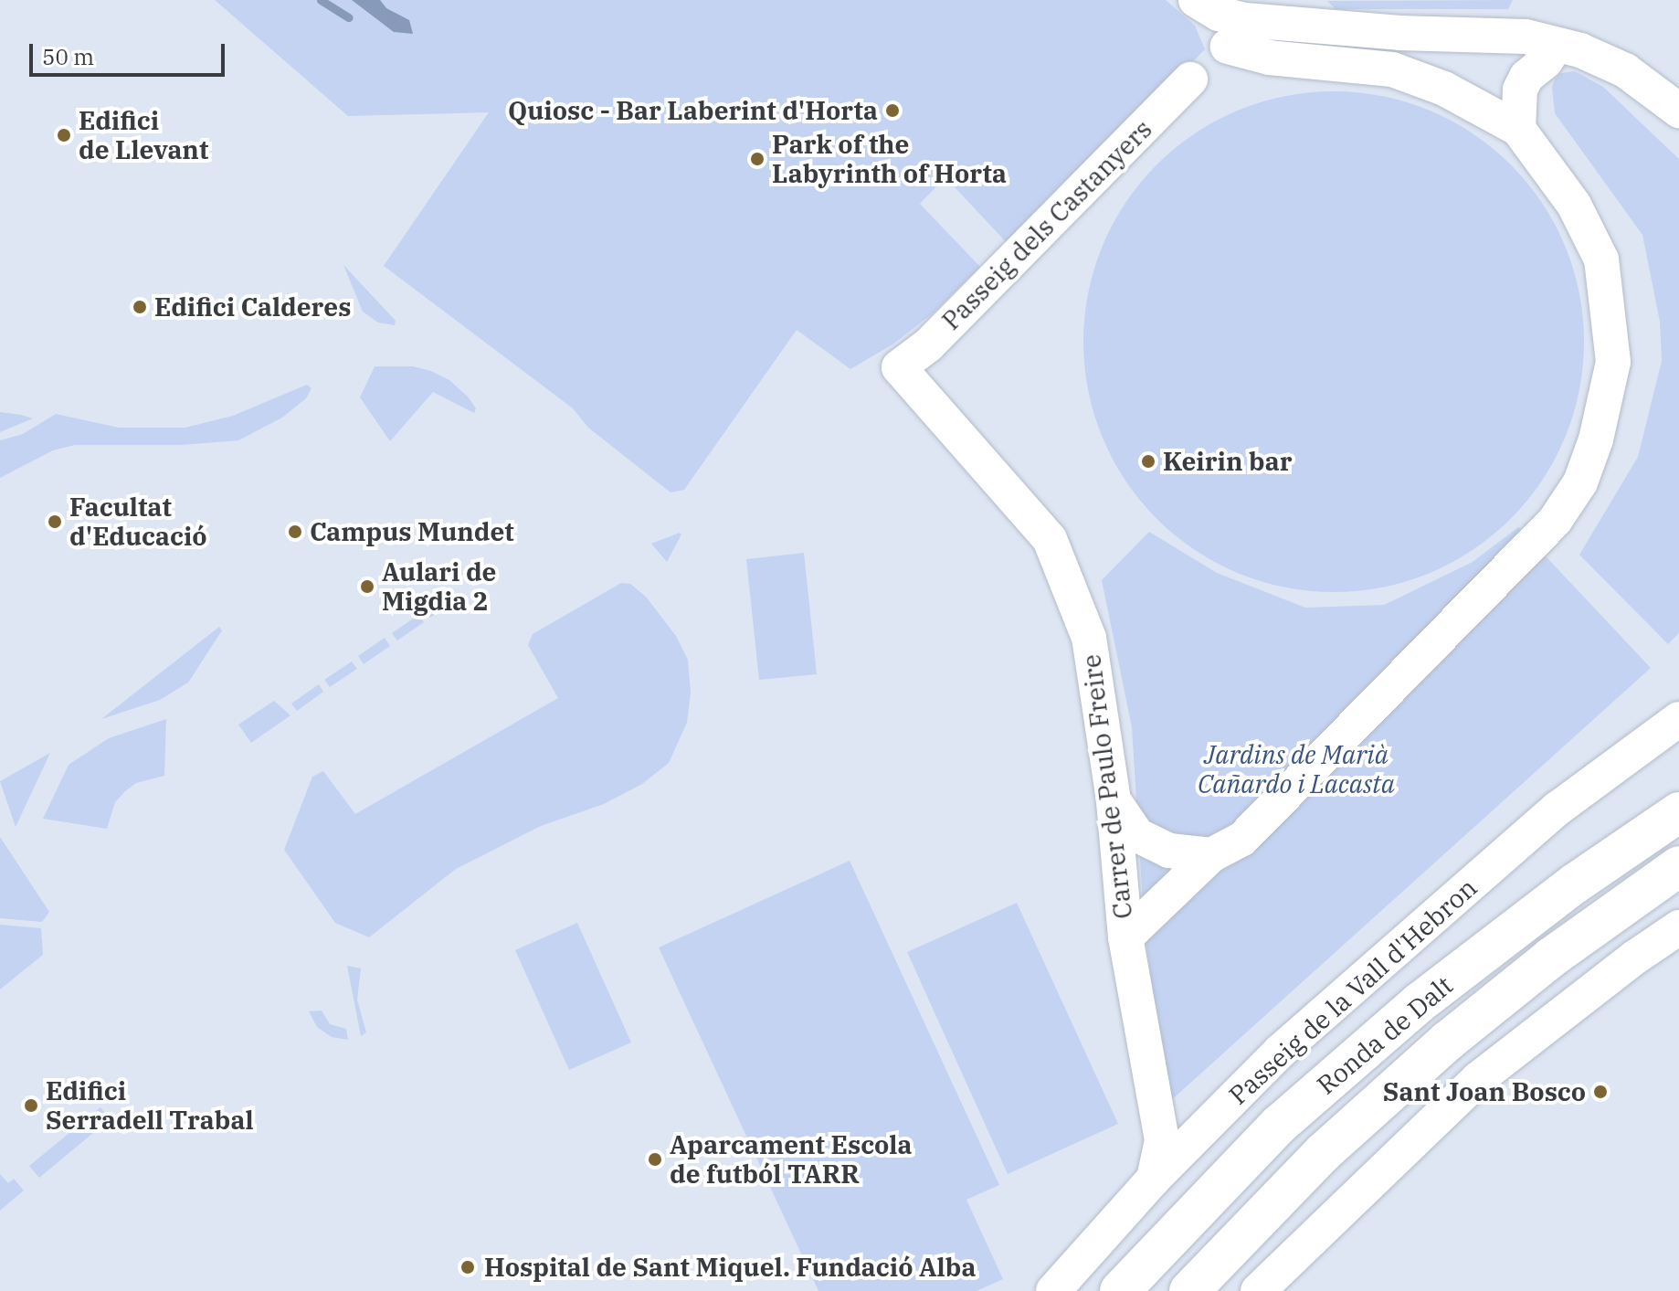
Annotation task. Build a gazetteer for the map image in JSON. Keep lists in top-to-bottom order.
{
  "streets": {
    "highway": ["Ronda de Dalt"],
    "street": ["Passeig dels Castanyers", "Carrer de Paulo Freire", "Passeig de la Vall d'Hebron"]
  },
  "crossings": [
    ["Passeig dels Castanyers", "Carrer de Paulo Freire"],
    ["Carrer de Paulo Freire", "Passeig de la Vall d'Hebron"]
  ],
  "parks": ["Jardins de Marià Cañardo i Lacasta"],
  "places": [
    "Quiosc - Bar Laberint d'Horta",
    "Edifici de Llevant",
    "Park of the Labyrinth of Horta",
    "Edifici Calderes",
    "Keirin bar",
    "Facultat d'Educació",
    "Campus Mundet",
    "Aulari de Migdia 2",
    "Sant Joan Bosco",
    "Edifici Serradell Trabal",
    "Aparcament Escola de futból TARR",
    "Hospital de Sant Miquel. Fundació Alba"
  ],
  "scale_bar": "50 m"
}
